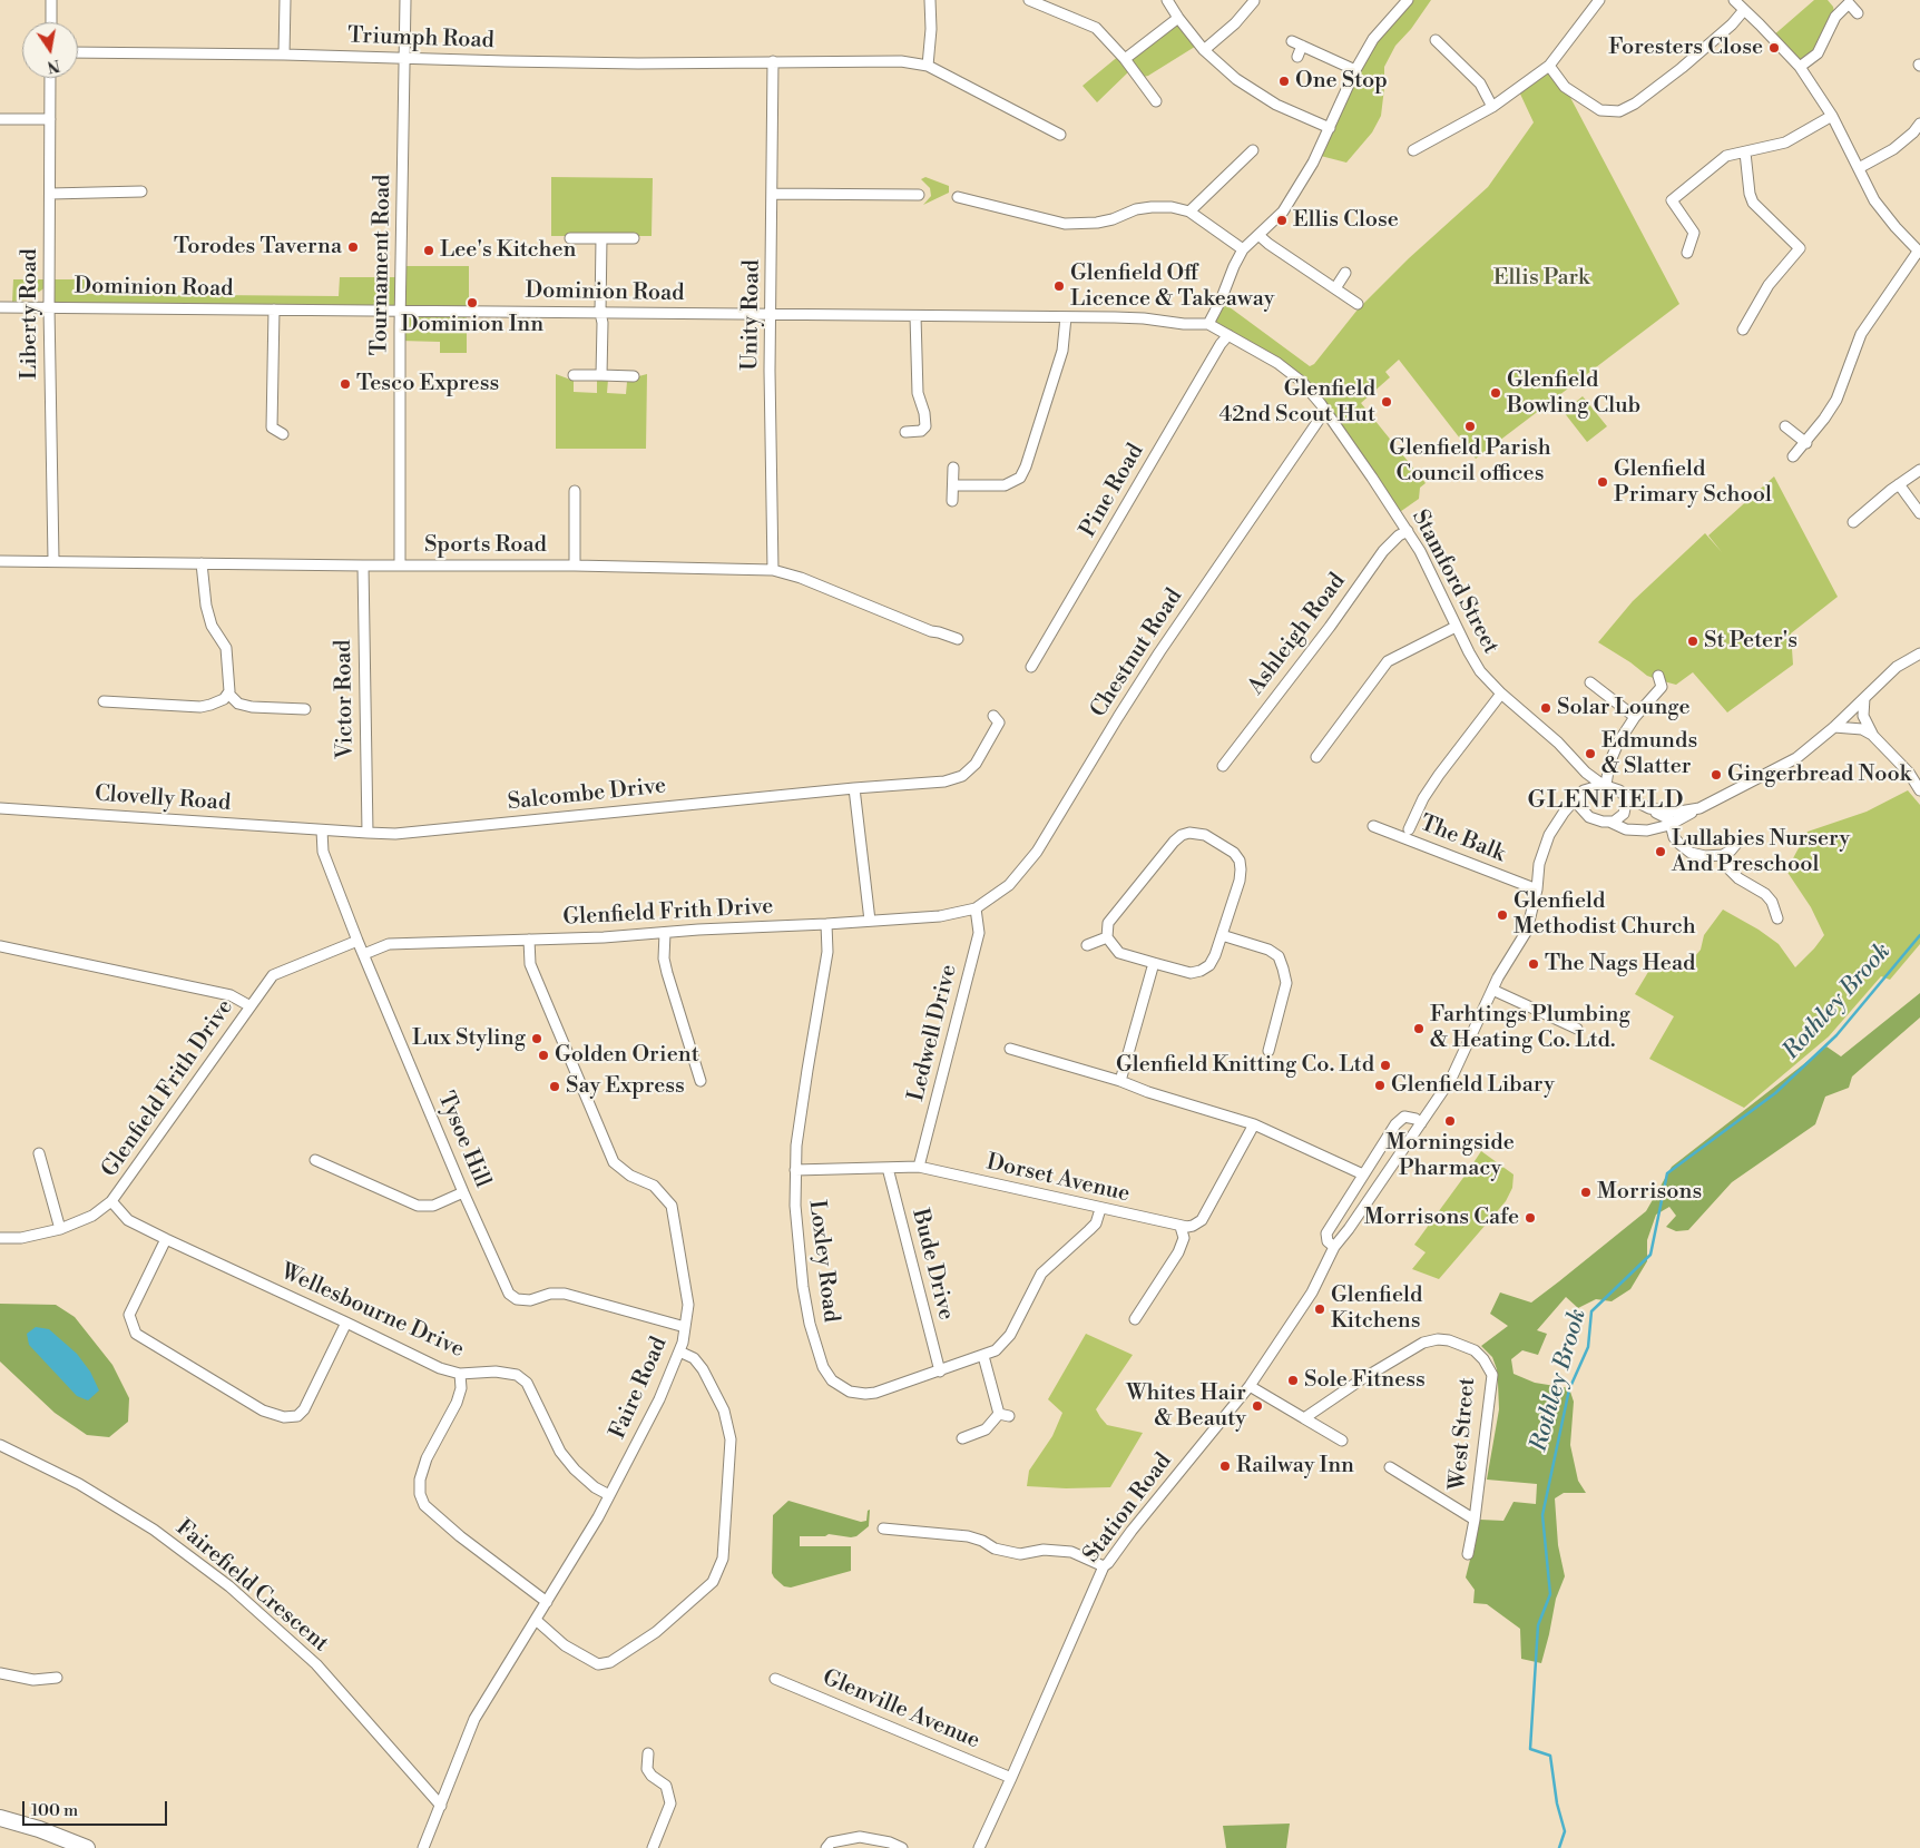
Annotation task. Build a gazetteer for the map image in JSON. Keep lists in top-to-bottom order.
{
  "streets": {
    "street": [
      "Triumph Road",
      "Tournament Road",
      "Dominion Road",
      "Liberty Road",
      "Unity Road",
      "Pine Road",
      "Sports Road",
      "Stamford Street",
      "Ashleigh Road",
      "Chestnut Road",
      "Victor Road",
      "Salcombe Drive",
      "Clovelly Road",
      "The Balk",
      "Glenfield Frith Drive",
      "Ledwell Drive",
      "Tysoe Hill",
      "Dorset Avenue",
      "Loxley Road",
      "Bude Drive",
      "Wellesbourne Drive",
      "Faire Road",
      "West Street",
      "Station Road",
      "Fairefield Crescent",
      "Glenville Avenue"
    ]
  },
  "crossings": [
    ["Triumph Road", "Tournament Road"],
    ["Triumph Road", "Unity Road"],
    ["Tournament Road", "Dominion Road"],
    ["Tournament Road", "Sports Road"],
    ["Dominion Road", "Liberty Road"],
    ["Dominion Road", "Unity Road"],
    ["Dominion Road", "Stamford Street"],
    ["Liberty Road", "Sports Road"],
    ["Unity Road", "Sports Road"],
    ["Pine Road", "Stamford Street"],
    ["Sports Road", "Victor Road"],
    ["Stamford Street", "Ashleigh Road"],
    ["Stamford Street", "Chestnut Road"],
    ["Stamford Street", "Station Road"],
    ["Chestnut Road", "Glenfield Frith Drive"],
    ["Chestnut Road", "Ledwell Drive"],
    ["Victor Road", "Salcombe Drive"],
    ["Salcombe Drive", "Clovelly Road"],
    ["Salcombe Drive", "Tysoe Hill"],
    ["Clovelly Road", "Tysoe Hill"],
    ["The Balk", "Station Road"],
    ["Glenfield Frith Drive", "Ledwell Drive"],
    ["Glenfield Frith Drive", "Tysoe Hill"],
    ["Glenfield Frith Drive", "Loxley Road"],
    ["Glenfield Frith Drive", "Wellesbourne Drive"],
    ["Glenfield Frith Drive", "Faire Road"],
    ["Ledwell Drive", "Dorset Avenue"],
    ["Tysoe Hill", "Faire Road"],
    ["Dorset Avenue", "Loxley Road"],
    ["Dorset Avenue", "Bude Drive"],
    ["Loxley Road", "Bude Drive"],
    ["Wellesbourne Drive", "Faire Road"],
    ["Faire Road", "Fairefield Crescent"],
    ["Station Road", "Glenville Avenue"]
  ],
  "districts": ["GLENFIELD"],
  "water": ["Rothley Brook"],
  "parks": ["Ellis Park"],
  "places": [
    "Foresters Close",
    "One Stop",
    "Ellis Close",
    "Torodes Taverna",
    "Lee's Kitchen",
    "Glenfield Off Licence & Takeaway",
    "Dominion Inn",
    "Tesco Express",
    "Glenfield Bowling Club",
    "Glenfield 42nd Scout Hut",
    "Glenfield Parish Council offices",
    "Glenfield Primary School",
    "St Peter's",
    "Solar Lounge",
    "Edmunds & Slatter",
    "Gingerbread Nook",
    "Lullabies Nursery And Preschool",
    "Glenfield Methodist Church",
    "The Nags Head",
    "Farhtings Plumbing & Heating Co. Ltd.",
    "Lux Styling",
    "Golden Orient",
    "Glenfield Knitting Co. Ltd",
    "Glenfield Libary",
    "Say Express",
    "Morningside Pharmacy",
    "Morrisons",
    "Morrisons Cafe",
    "Glenfield Kitchens",
    "Sole Fitness",
    "Whites Hair & Beauty",
    "Railway Inn"
  ],
  "scale_bar": "100 m",
  "north": "bottom"
}
